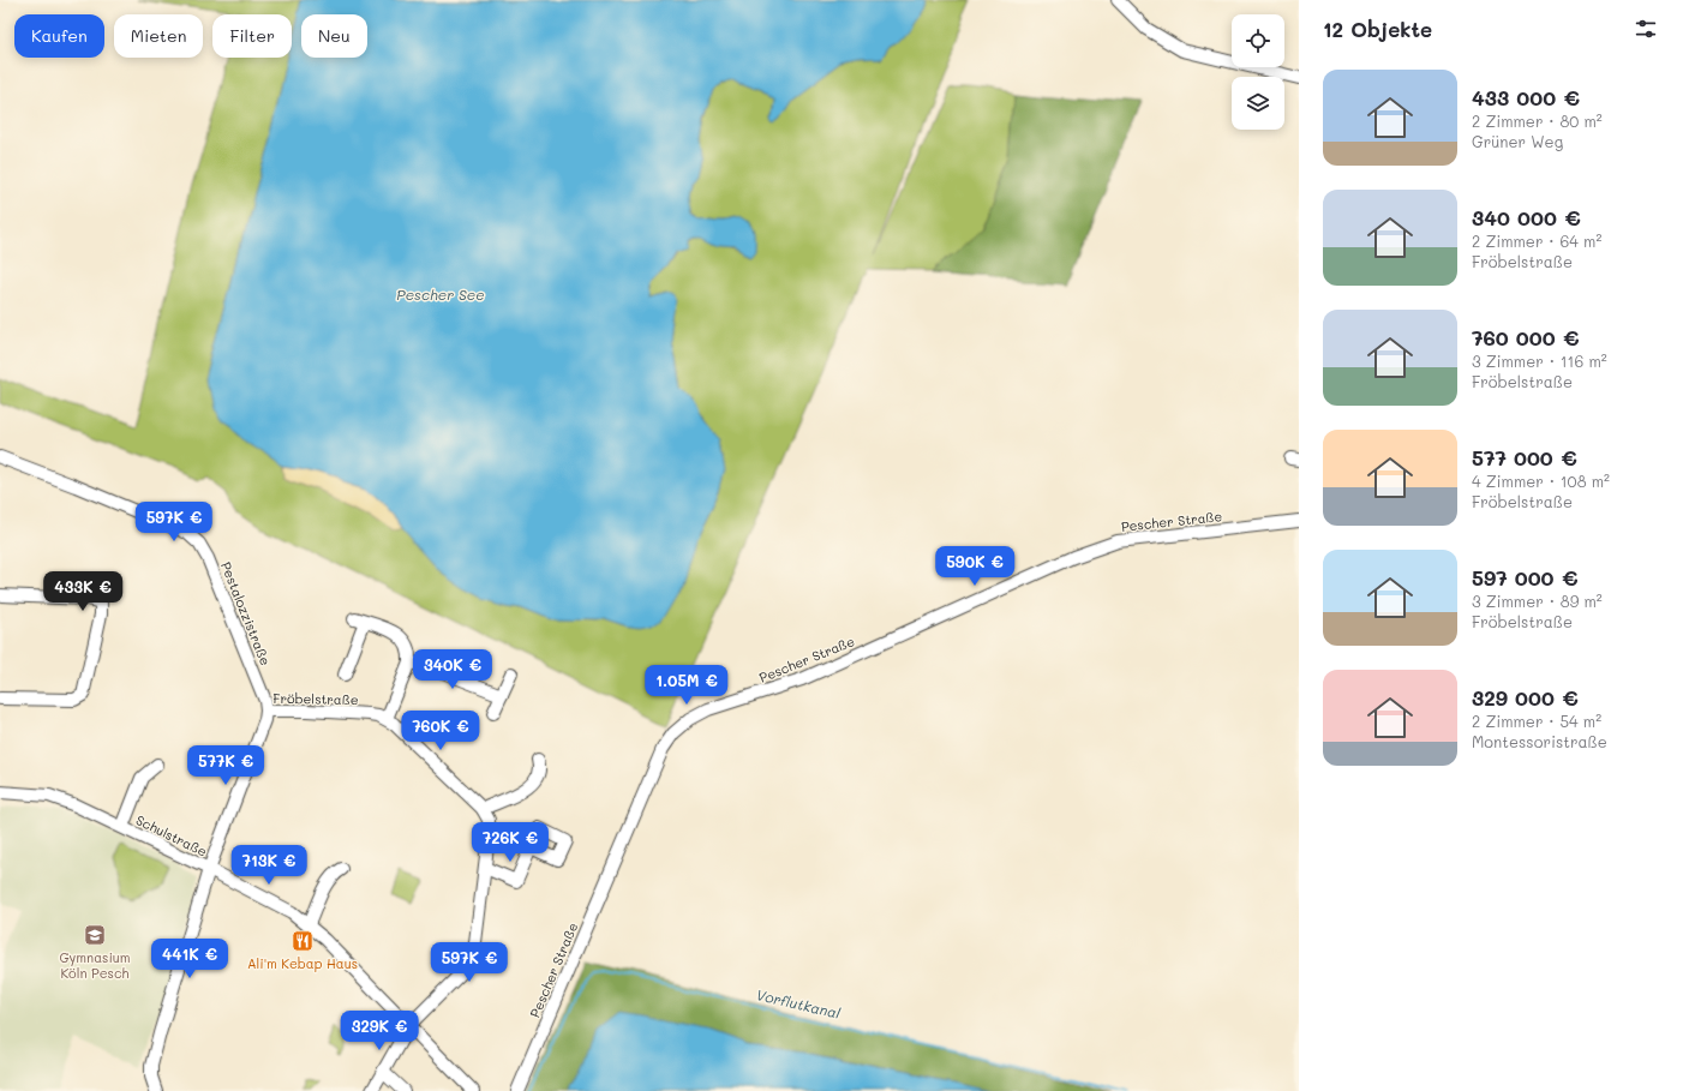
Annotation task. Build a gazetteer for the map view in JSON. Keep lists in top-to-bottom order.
{
  "streets": {
    "street": [
      "Pescher Straße",
      "Pestalozzistraße",
      "Fröbelstraße",
      "Schulstraße"
    ]
  },
  "crossings": [
    ["Pestalozzistraße", "Fröbelstraße"],
    ["Fröbelstraße", "Schulstraße"]
  ],
  "water": ["Pescher See", "Vorflutkanal"],
  "places": {
    "school or university": ["Gymnasium Köln Pesch"],
    "restaurant": ["Ali'm Kebap Haus"]
  },
  "page": {
    "heading": "12 Objekte",
    "chip": [
      "Kaufen",
      "Mieten",
      "Filter",
      "Neu"
    ],
    "list": [
      {
        "name": "433 000 €",
        "note": "2 Zimmer · 80 m² · Grüner Weg"
      },
      {
        "name": "340 000 €",
        "note": "2 Zimmer · 64 m² · Fröbelstraße"
      },
      {
        "name": "760 000 €",
        "note": "3 Zimmer · 116 m² · Fröbelstraße"
      },
      {
        "name": "577 000 €",
        "note": "4 Zimmer · 108 m² · Fröbelstraße"
      },
      {
        "name": "597 000 €",
        "note": "3 Zimmer · 89 m² · Fröbelstraße"
      },
      {
        "name": "329 000 €",
        "note": "2 Zimmer · 54 m² · Montessoristraße"
      }
    ],
    "price": [
      "597K €",
      "590K €",
      "433K €",
      "340K €",
      "1.05M €",
      "760K €",
      "577K €",
      "726K €",
      "713K €",
      "441K €",
      "597K €",
      "329K €"
    ]
  }
}
